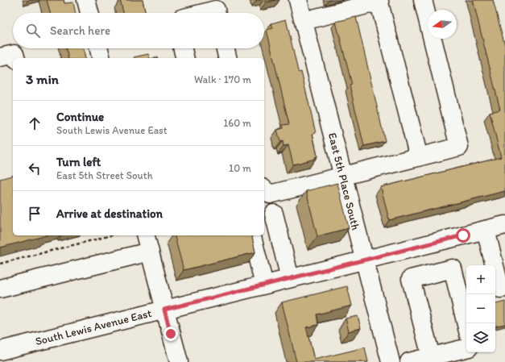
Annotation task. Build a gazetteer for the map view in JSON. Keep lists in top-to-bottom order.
{
  "streets": {
    "street": ["East 5th Place South", "South Lewis Avenue East"]
  },
  "crossings": [
    ["East 5th Place South", "South Lewis Avenue East"]
  ],
  "north": "left",
  "page": {
    "search": "Search here",
    "heading": ["3 min", "Walk · 170 m"],
    "list": [
      ["Continue", "South Lewis Avenue East", "160 m"],
      ["Turn left", "East 5th Street South", "10 m"],
      "Arrive at destination"
    ],
    "map_buttons": ["+", "−"]
  }
}
